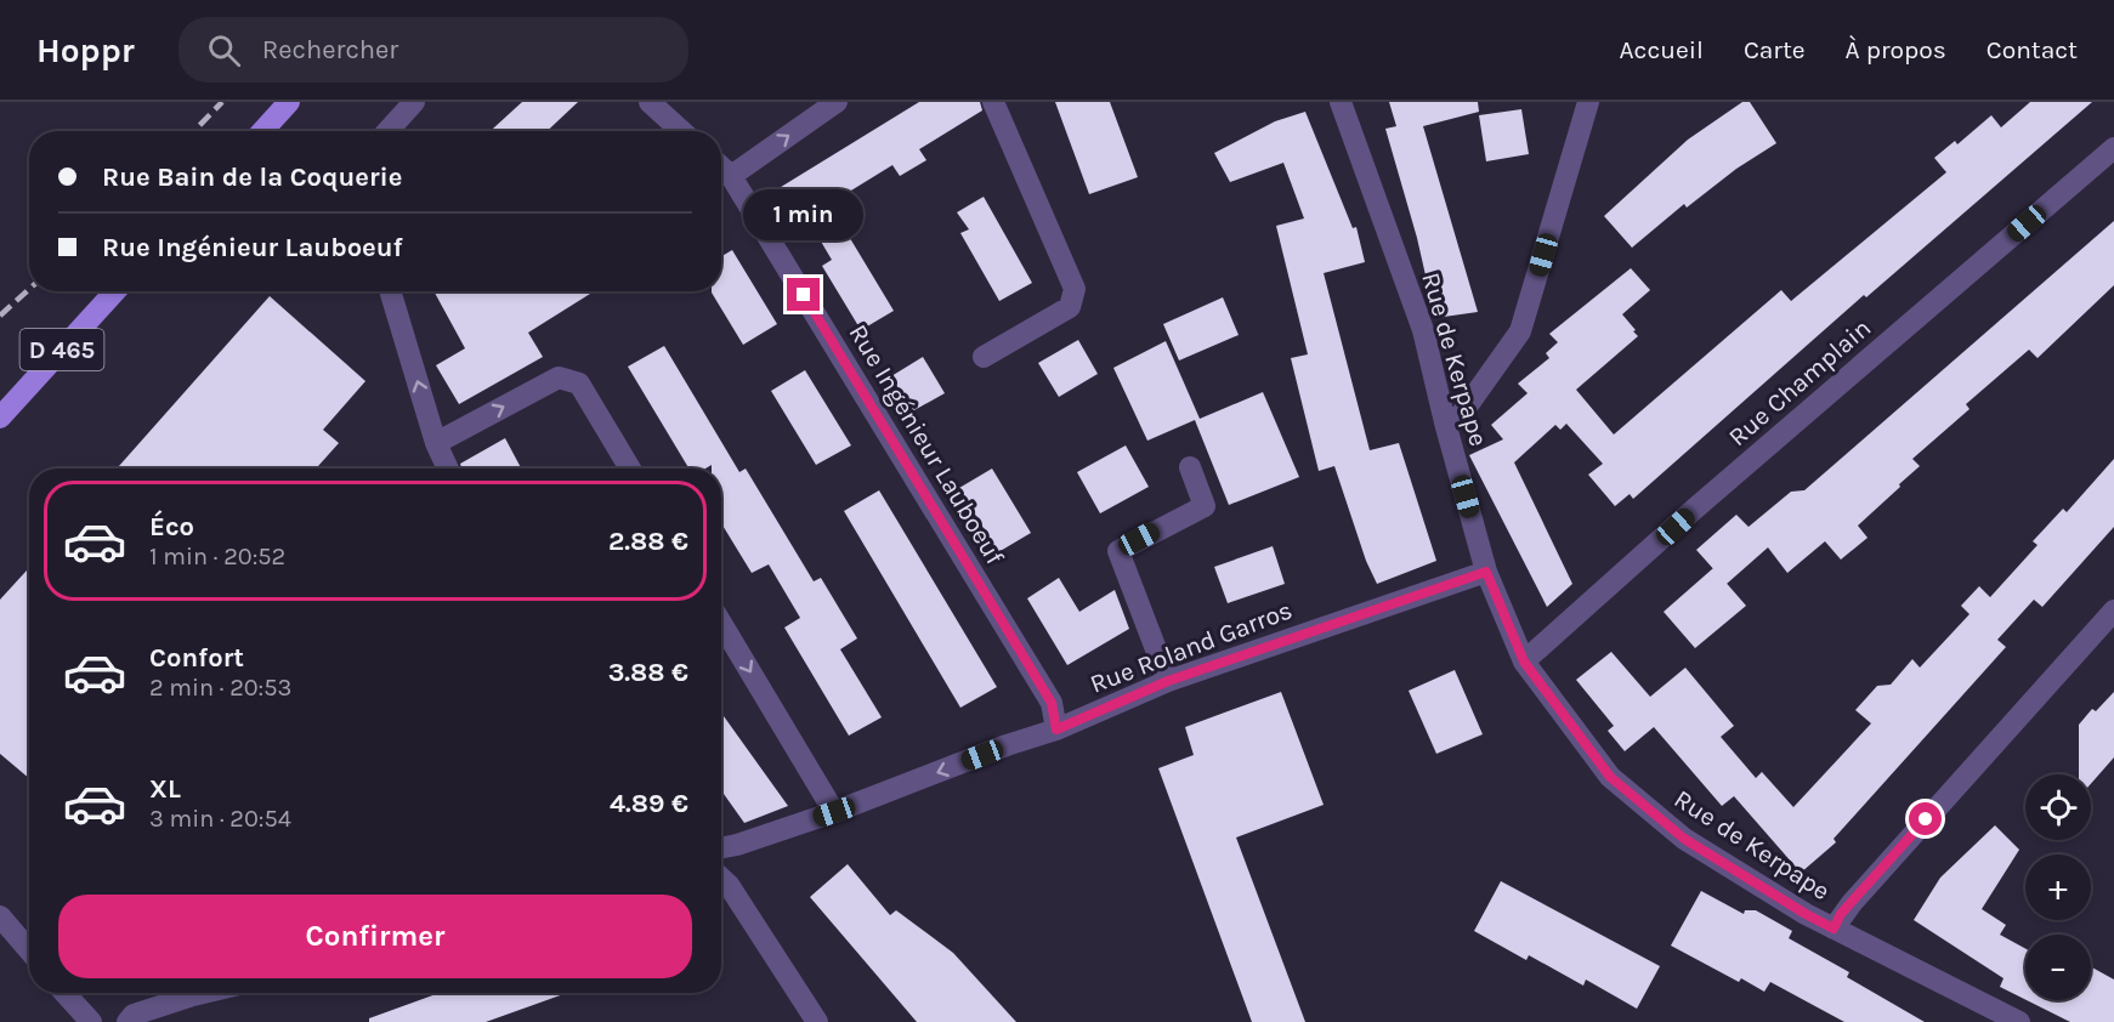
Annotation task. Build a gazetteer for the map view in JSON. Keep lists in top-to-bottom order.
{
  "streets": {
    "main road": ["D 465"],
    "street": [
      "Rue de Kerpape",
      "Rue Champlain",
      "Rue Ingénieur Lauboeuf",
      "Rue Roland Garros"
    ]
  },
  "crossings": [
    ["Rue de Kerpape", "Rue Champlain"],
    ["Rue de Kerpape", "Rue Roland Garros"],
    ["Rue Ingénieur Lauboeuf", "Rue Roland Garros"]
  ],
  "page": {
    "header": "Hoppr",
    "search": "Rechercher",
    "nav": [
      "Accueil",
      "Carte",
      "À propos",
      "Contact"
    ],
    "banner": ["Rue Bain de la Coquerie", "Rue Ingénieur Lauboeuf"],
    "bubble": "1 min",
    "list": [
      {
        "name": "Éco",
        "note": "1 min · 20:52",
        "value": "2.88 €"
      },
      {
        "name": "Confort",
        "note": "2 min · 20:53",
        "value": "3.88 €"
      },
      {
        "name": "XL",
        "note": "3 min · 20:54",
        "value": "4.89 €"
      }
    ],
    "map_buttons": ["+", "−"],
    "buttons": "Confirmer"
  }
}
